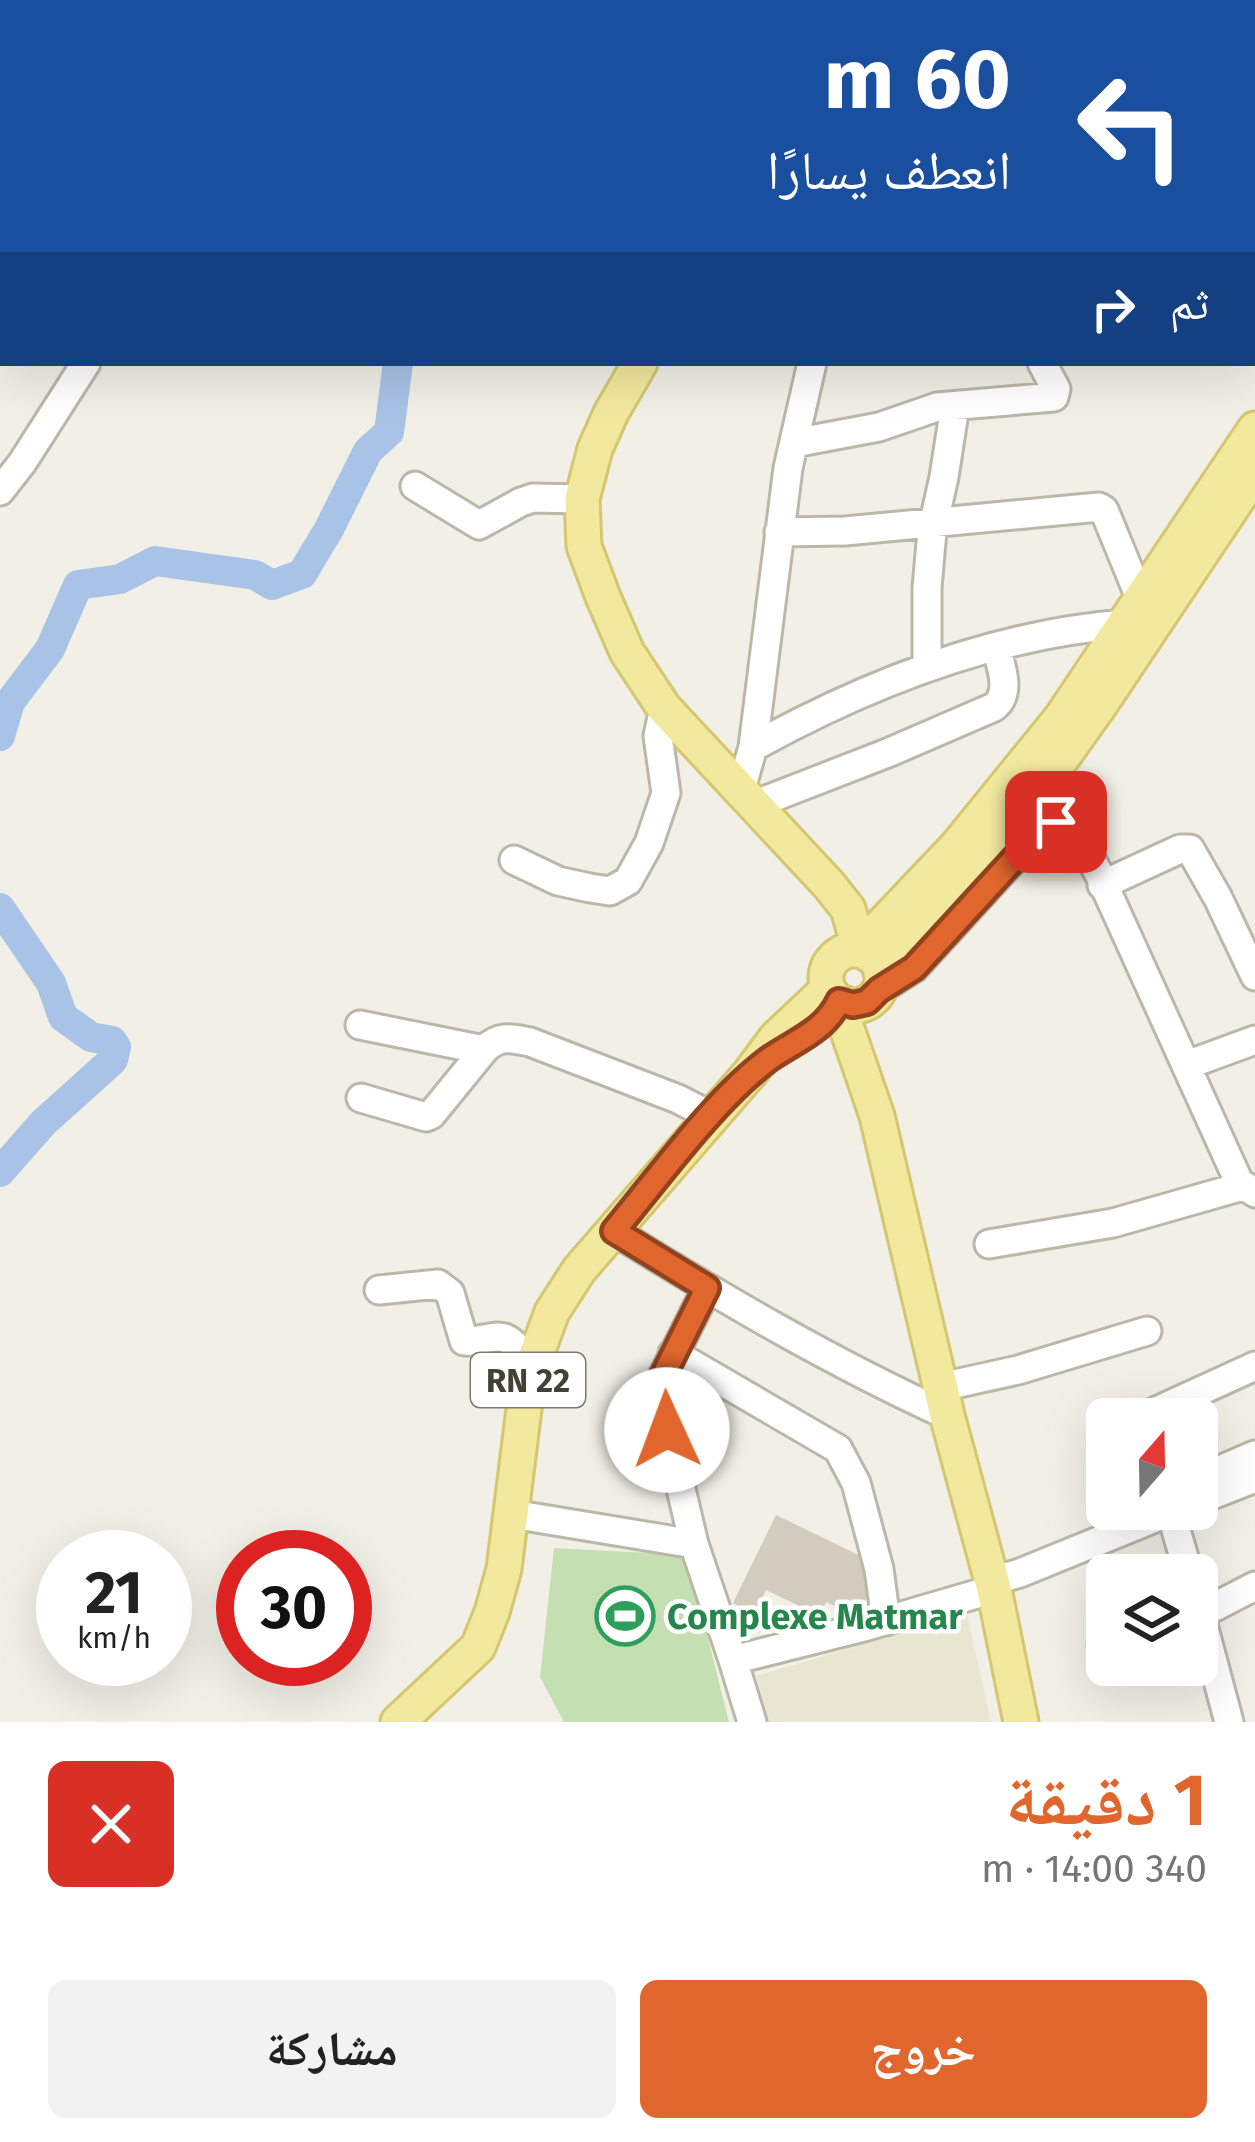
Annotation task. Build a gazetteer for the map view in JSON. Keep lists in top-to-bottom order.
{
  "streets": {
    "main road": ["RN 22"]
  },
  "places": {
    "sports": ["Complexe Matmar"]
  },
  "north": "top",
  "page": {
    "turn": ["60 m", "انعطف يسارًا"],
    "then": "ثم",
    "speed": "21 km/h",
    "limit": "30",
    "heading": ["1 دقيقة", "340 m · 14:00"],
    "buttons": ["خروج", "مشاركة"]
  }
}
